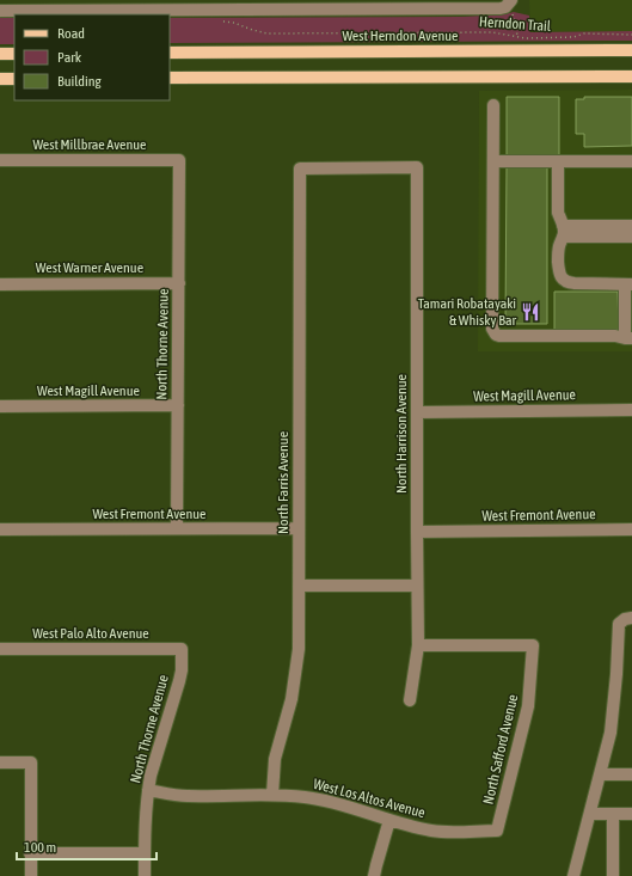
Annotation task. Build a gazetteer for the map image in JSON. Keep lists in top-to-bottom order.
{
  "streets": {
    "main road": ["West Herndon Avenue"],
    "street": [
      "West Millbrae Avenue",
      "West Warner Avenue",
      "North Thorne Avenue",
      "West Magill Avenue",
      "North Harrison Avenue",
      "North Farris Avenue",
      "West Fremont Avenue",
      "West Palo Alto Avenue",
      "North Safford Avenue",
      "West Los Altos Avenue"
    ],
    "path": ["Herndon Trail"]
  },
  "crossings": [
    ["Herndon Trail", "West Herndon Avenue"],
    ["West Millbrae Avenue", "North Thorne Avenue"],
    ["West Warner Avenue", "North Thorne Avenue"],
    ["North Thorne Avenue", "West Magill Avenue"],
    ["North Thorne Avenue", "West Fremont Avenue"],
    ["North Thorne Avenue", "West Palo Alto Avenue"],
    ["North Thorne Avenue", "West Los Altos Avenue"],
    ["West Magill Avenue", "North Harrison Avenue"],
    ["North Harrison Avenue", "North Farris Avenue"],
    ["North Harrison Avenue", "West Fremont Avenue"],
    ["North Harrison Avenue", "North Safford Avenue"],
    ["North Farris Avenue", "West Fremont Avenue"],
    ["North Farris Avenue", "West Los Altos Avenue"],
    ["North Safford Avenue", "West Los Altos Avenue"]
  ],
  "places": {
    "restaurant": ["Tamari Robatayaki & Whisky Bar"]
  },
  "legend": ["Road", "Park", "Building"],
  "scale_bar": "100 m"
}
